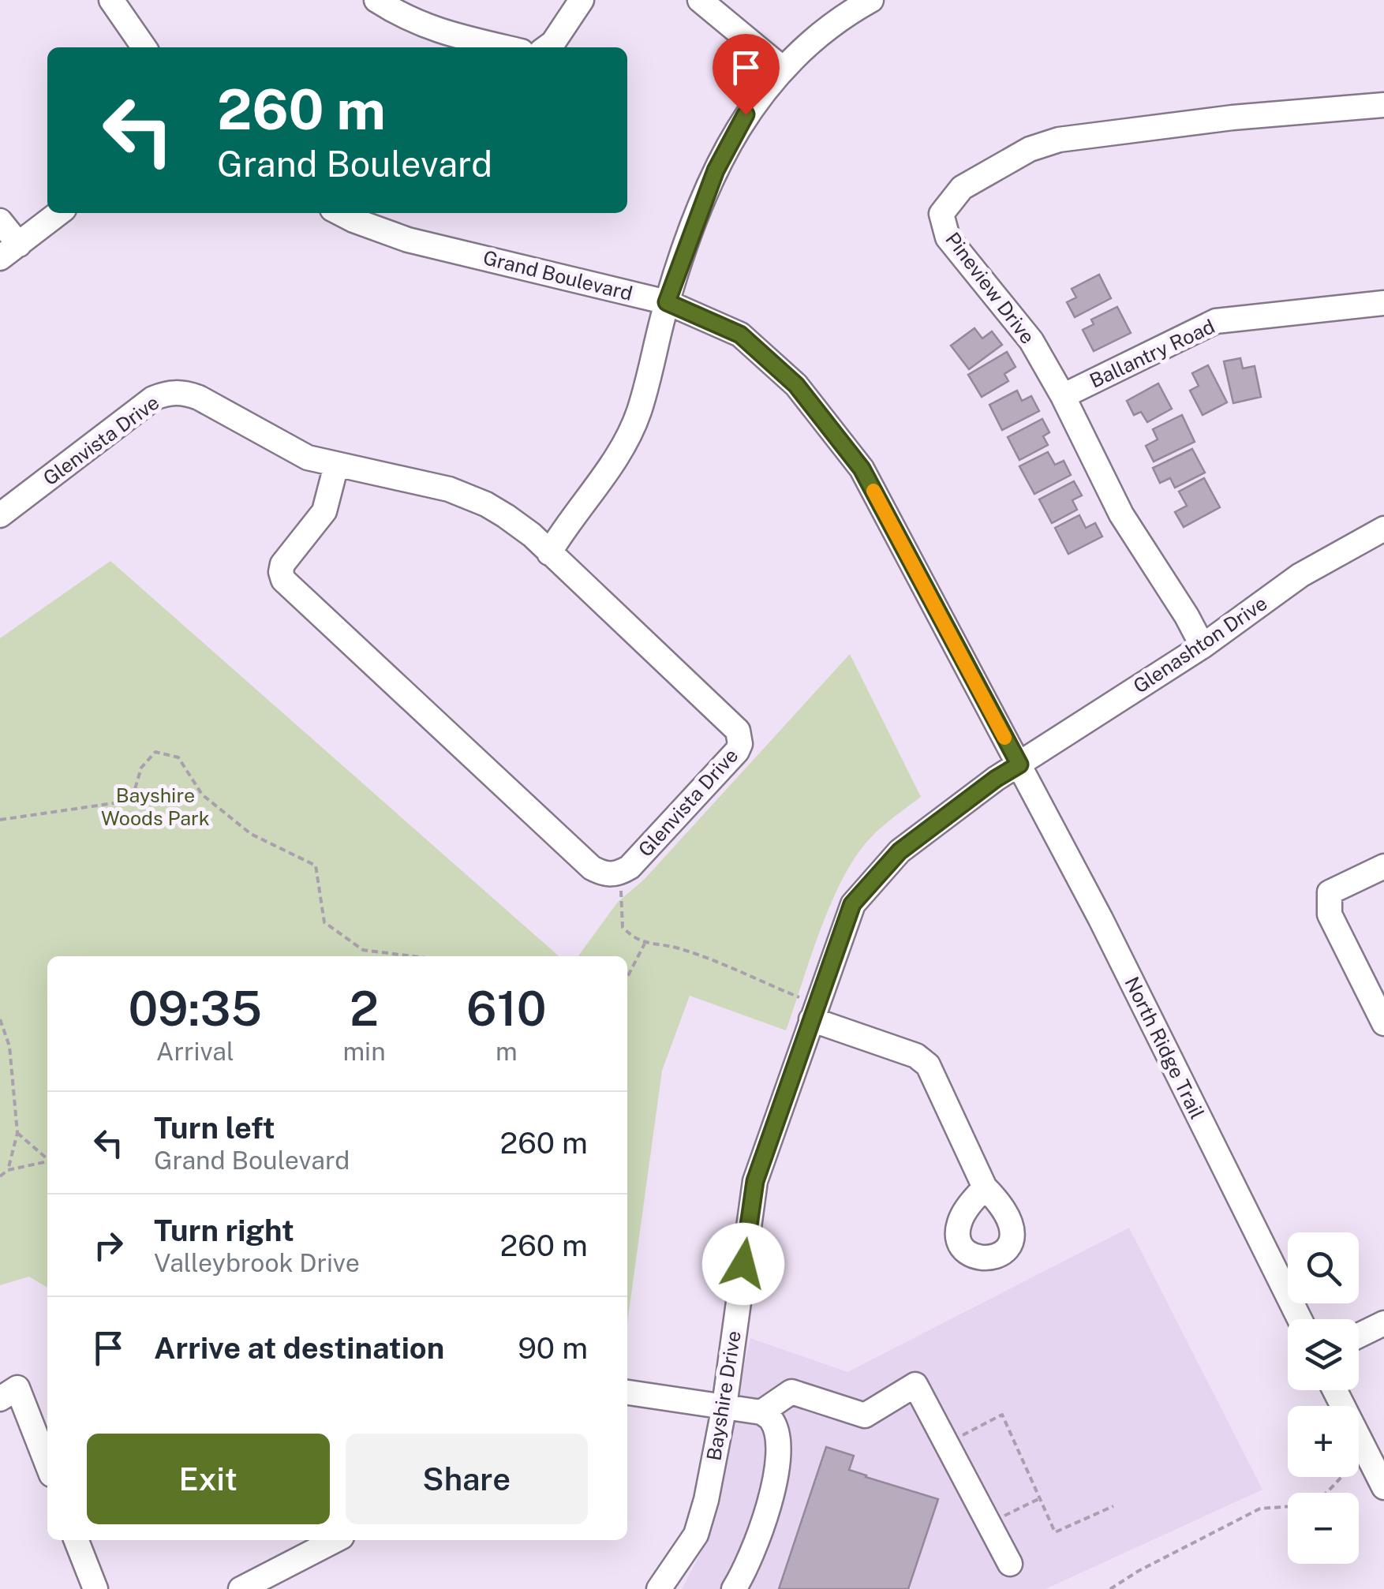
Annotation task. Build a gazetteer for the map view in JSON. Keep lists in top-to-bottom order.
{
  "streets": {
    "street": [
      "Grand Boulevard",
      "Pineview Drive",
      "Ballantry Road",
      "Glenvista Drive",
      "Glenashton Drive",
      "North Ridge Trail",
      "Bayshire Drive"
    ]
  },
  "crossings": [
    ["Grand Boulevard", "Glenashton Drive"],
    ["Grand Boulevard", "North Ridge Trail"],
    ["Grand Boulevard", "Bayshire Drive"],
    ["Pineview Drive", "Ballantry Road"],
    ["Pineview Drive", "Glenashton Drive"],
    ["Glenashton Drive", "North Ridge Trail"],
    ["Glenashton Drive", "Bayshire Drive"],
    ["North Ridge Trail", "Bayshire Drive"]
  ],
  "parks": ["Bayshire Woods Park"],
  "page": {
    "turn": ["260 m", "Grand Boulevard"],
    "eta": [
      "09:35",
      "Arrival",
      "2",
      "min",
      "610",
      "m"
    ],
    "list": [
      {
        "name": "Turn left",
        "note": "Grand Boulevard",
        "value": "260 m"
      },
      {
        "name": "Turn right",
        "note": "Valleybrook Drive",
        "value": "260 m"
      },
      {
        "name": "Arrive at destination",
        "value": "90 m"
      }
    ],
    "map_buttons": ["+", "−"],
    "buttons": ["Exit", "Share"]
  }
}
